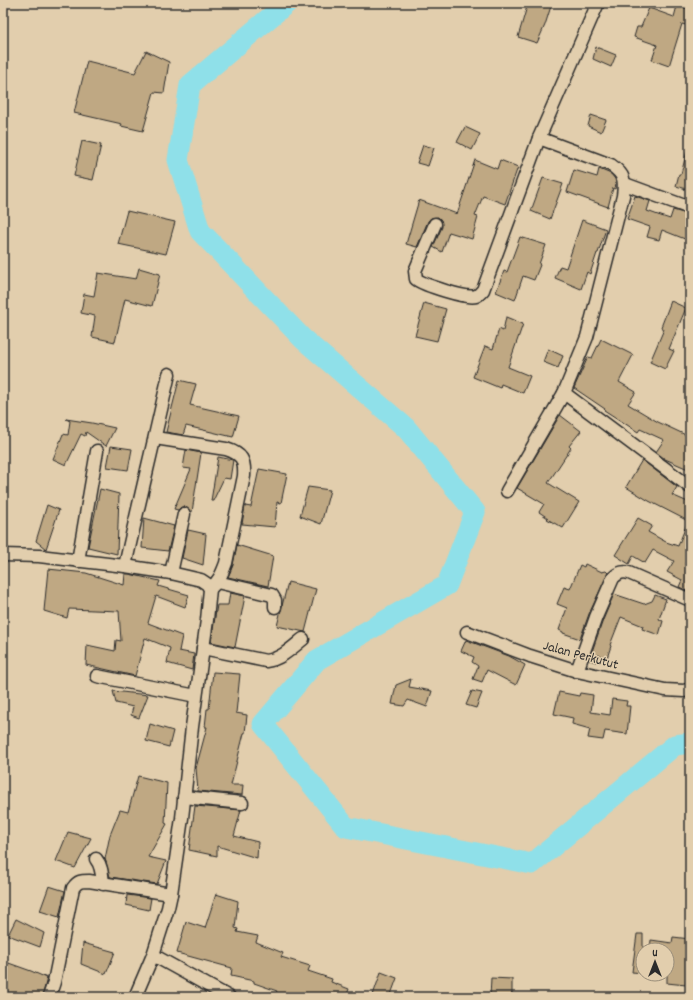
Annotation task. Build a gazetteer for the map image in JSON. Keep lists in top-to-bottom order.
{
  "streets": {
    "street": ["Jalan Perkutut"]
  },
  "north": "top"
}
